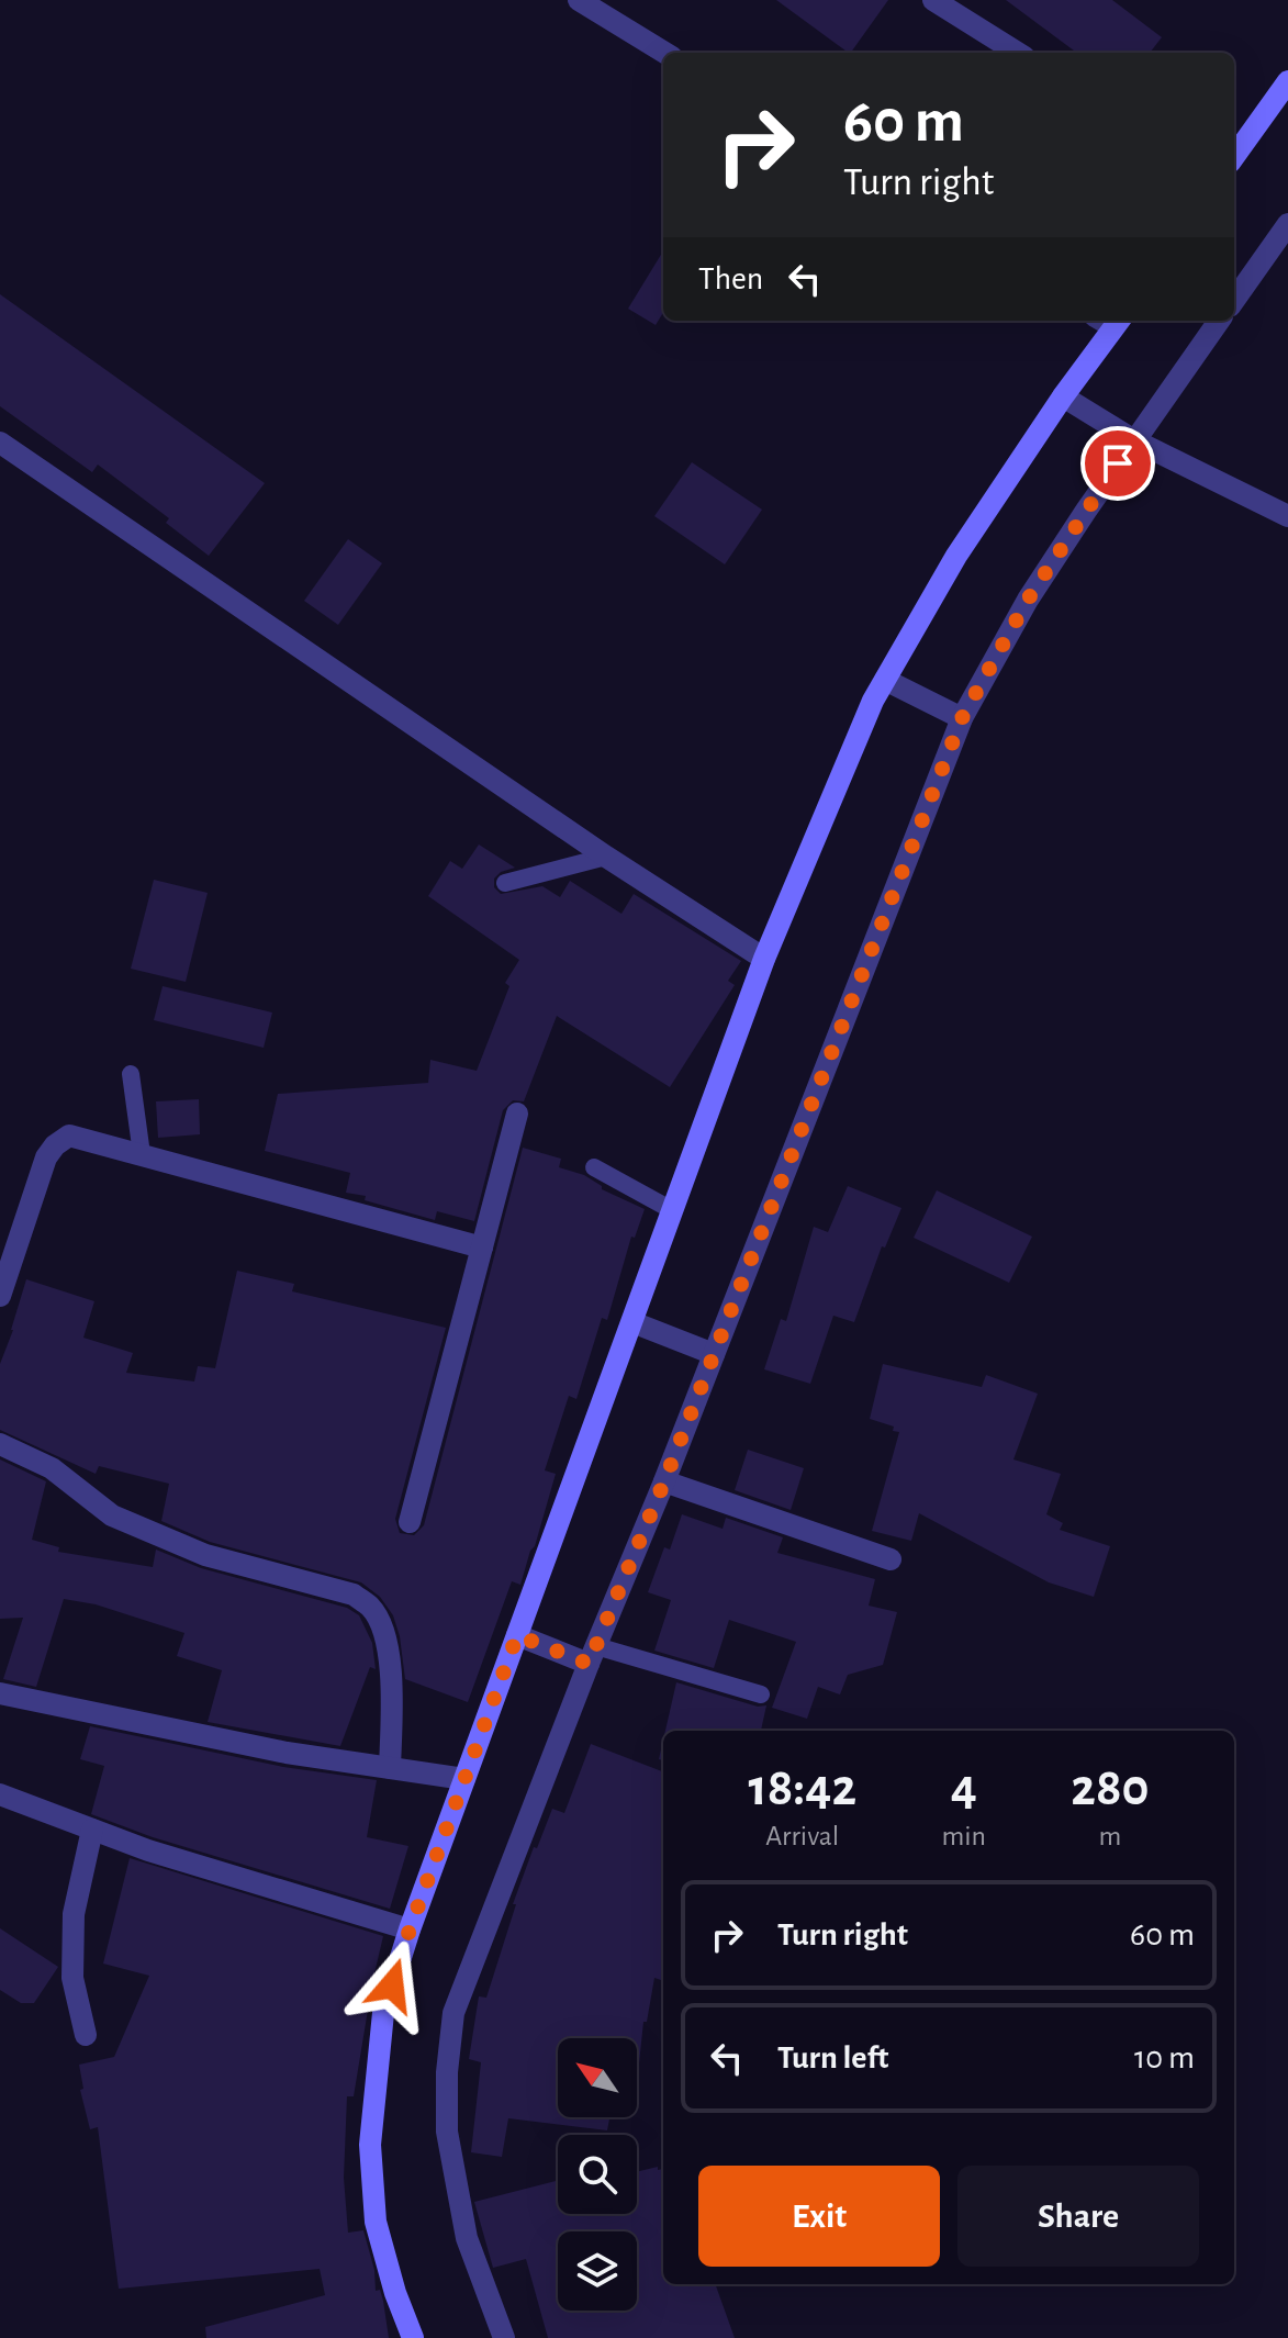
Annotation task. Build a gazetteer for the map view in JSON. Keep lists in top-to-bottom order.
{
  "north": "top left",
  "page": {
    "turn": ["60 m", "Turn right"],
    "then": "Then",
    "eta": [
      "18:42",
      "Arrival",
      "4",
      "min",
      "280",
      "m"
    ],
    "list": [
      {
        "name": "Turn right",
        "value": "60 m"
      },
      {
        "name": "Turn left",
        "value": "10 m"
      }
    ],
    "buttons": ["Exit", "Share"]
  }
}
